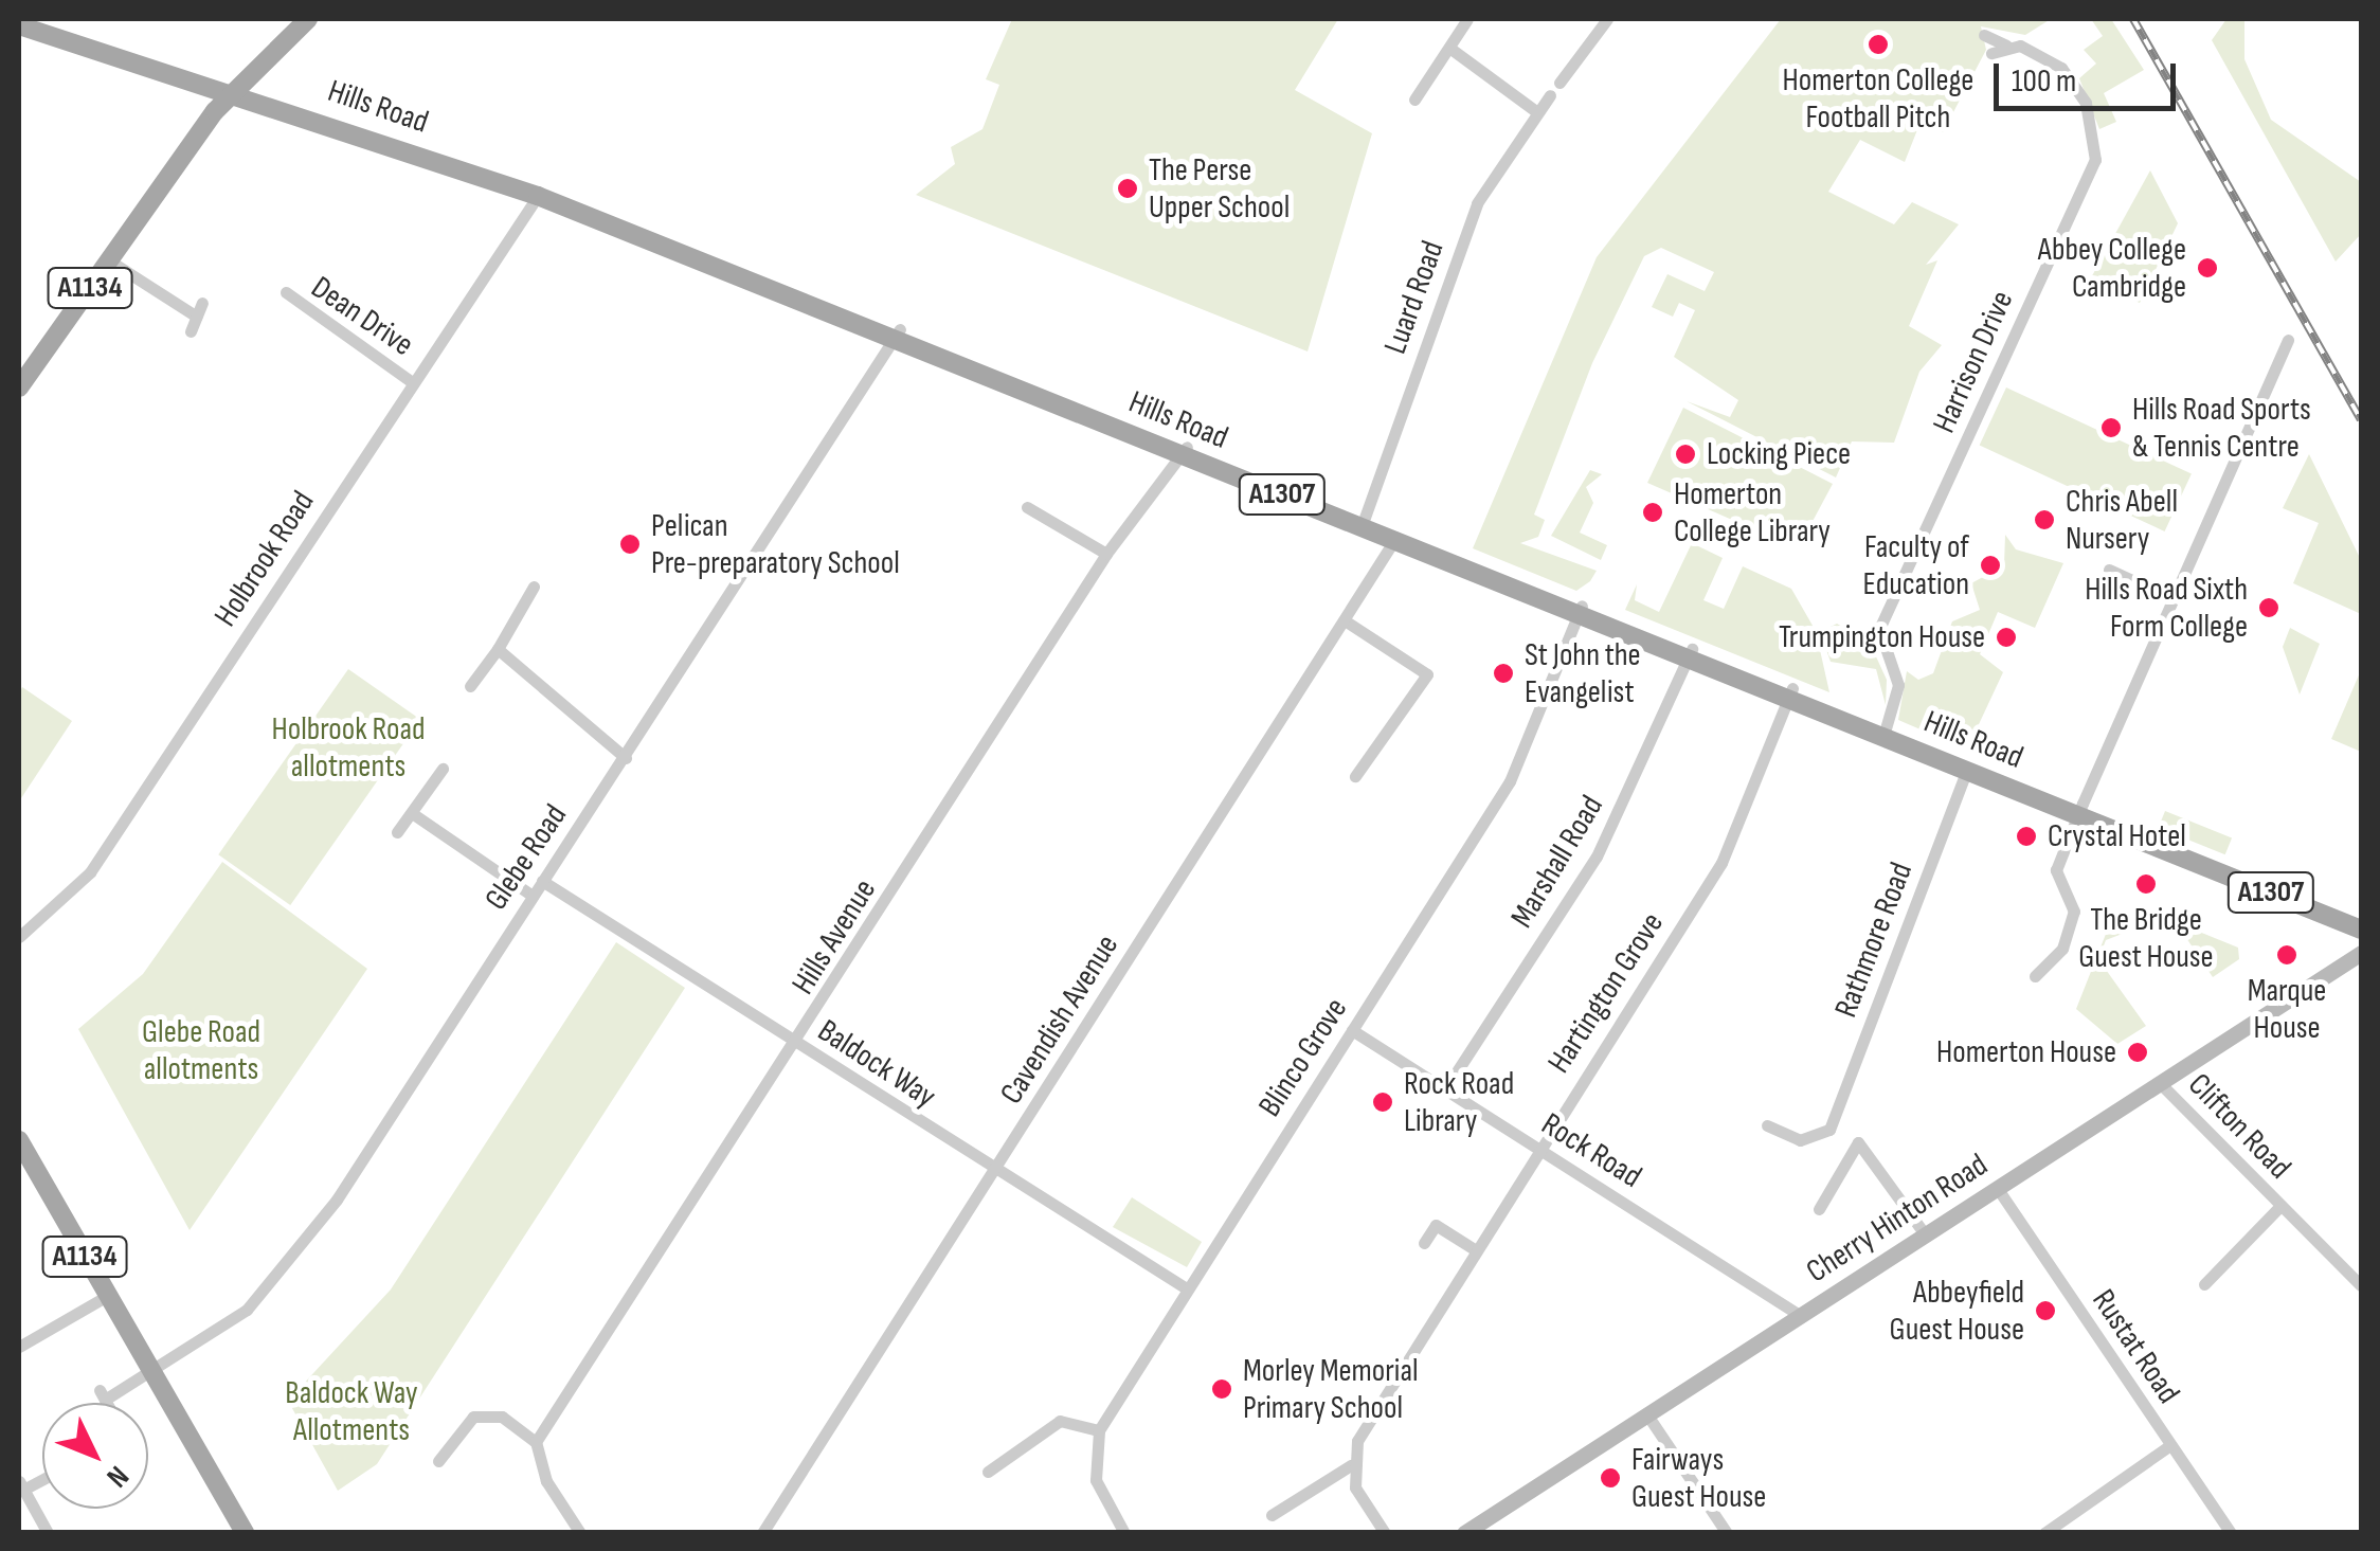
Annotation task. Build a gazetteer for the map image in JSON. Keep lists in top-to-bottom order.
{
  "streets": {
    "main road": ["Hills Road", "A1134", "A1307"],
    "street": [
      "Luard Road",
      "Dean Drive",
      "Harrison Drive",
      "Holbrook Road",
      "Glebe Road",
      "Marshall Road",
      "Hills Avenue",
      "Rathmore Road",
      "Hartington Grove",
      "Cavendish Avenue",
      "Blinco Grove",
      "Baldock Way",
      "Clifton Road",
      "Rock Road",
      "Cherry Hinton Road",
      "Rustat Road"
    ]
  },
  "crossings": [
    ["Hills Road", "A1134"],
    ["Hills Road", "Luard Road"],
    ["Hills Road", "Harrison Drive"],
    ["Hills Road", "Holbrook Road"],
    ["Hills Road", "Glebe Road"],
    ["Hills Road", "Marshall Road"],
    ["Hills Road", "Hills Avenue"],
    ["Hills Road", "Rathmore Road"],
    ["Hills Road", "Hartington Grove"],
    ["Hills Road", "Cavendish Avenue"],
    ["Hills Road", "Blinco Grove"],
    ["A1134", "Glebe Road"],
    ["Dean Drive", "Holbrook Road"],
    ["Glebe Road", "Baldock Way"],
    ["Marshall Road", "Rock Road"],
    ["Hills Avenue", "Baldock Way"],
    ["Hartington Grove", "Rock Road"],
    ["Cavendish Avenue", "Baldock Way"],
    ["Blinco Grove", "Baldock Way"],
    ["Blinco Grove", "Rock Road"],
    ["Clifton Road", "Cherry Hinton Road"],
    ["Rock Road", "Cherry Hinton Road"],
    ["Cherry Hinton Road", "Rustat Road"]
  ],
  "parks": ["Holbrook Road allotments", "Glebe Road allotments", "Baldock Way Allotments"],
  "places": [
    "Homerton College Football Pitch",
    "The Perse Upper School",
    "Abbey College Cambridge",
    "Hills Road Sports & Tennis Centre",
    "Locking Piece",
    "Homerton College Library",
    "Chris Abell Nursery",
    "Pelican Pre-preparatory School",
    "Faculty of Education",
    "Hills Road Sixth Form College",
    "Trumpington House",
    "St John the Evangelist",
    "Crystal Hotel",
    "The Bridge Guest House",
    "Marque House",
    "Homerton House",
    "Rock Road Library",
    "Abbeyfield Guest House",
    "Morley Memorial Primary School",
    "Fairways Guest House"
  ],
  "scale_bar": "100 m",
  "north": "bottom right"
}
